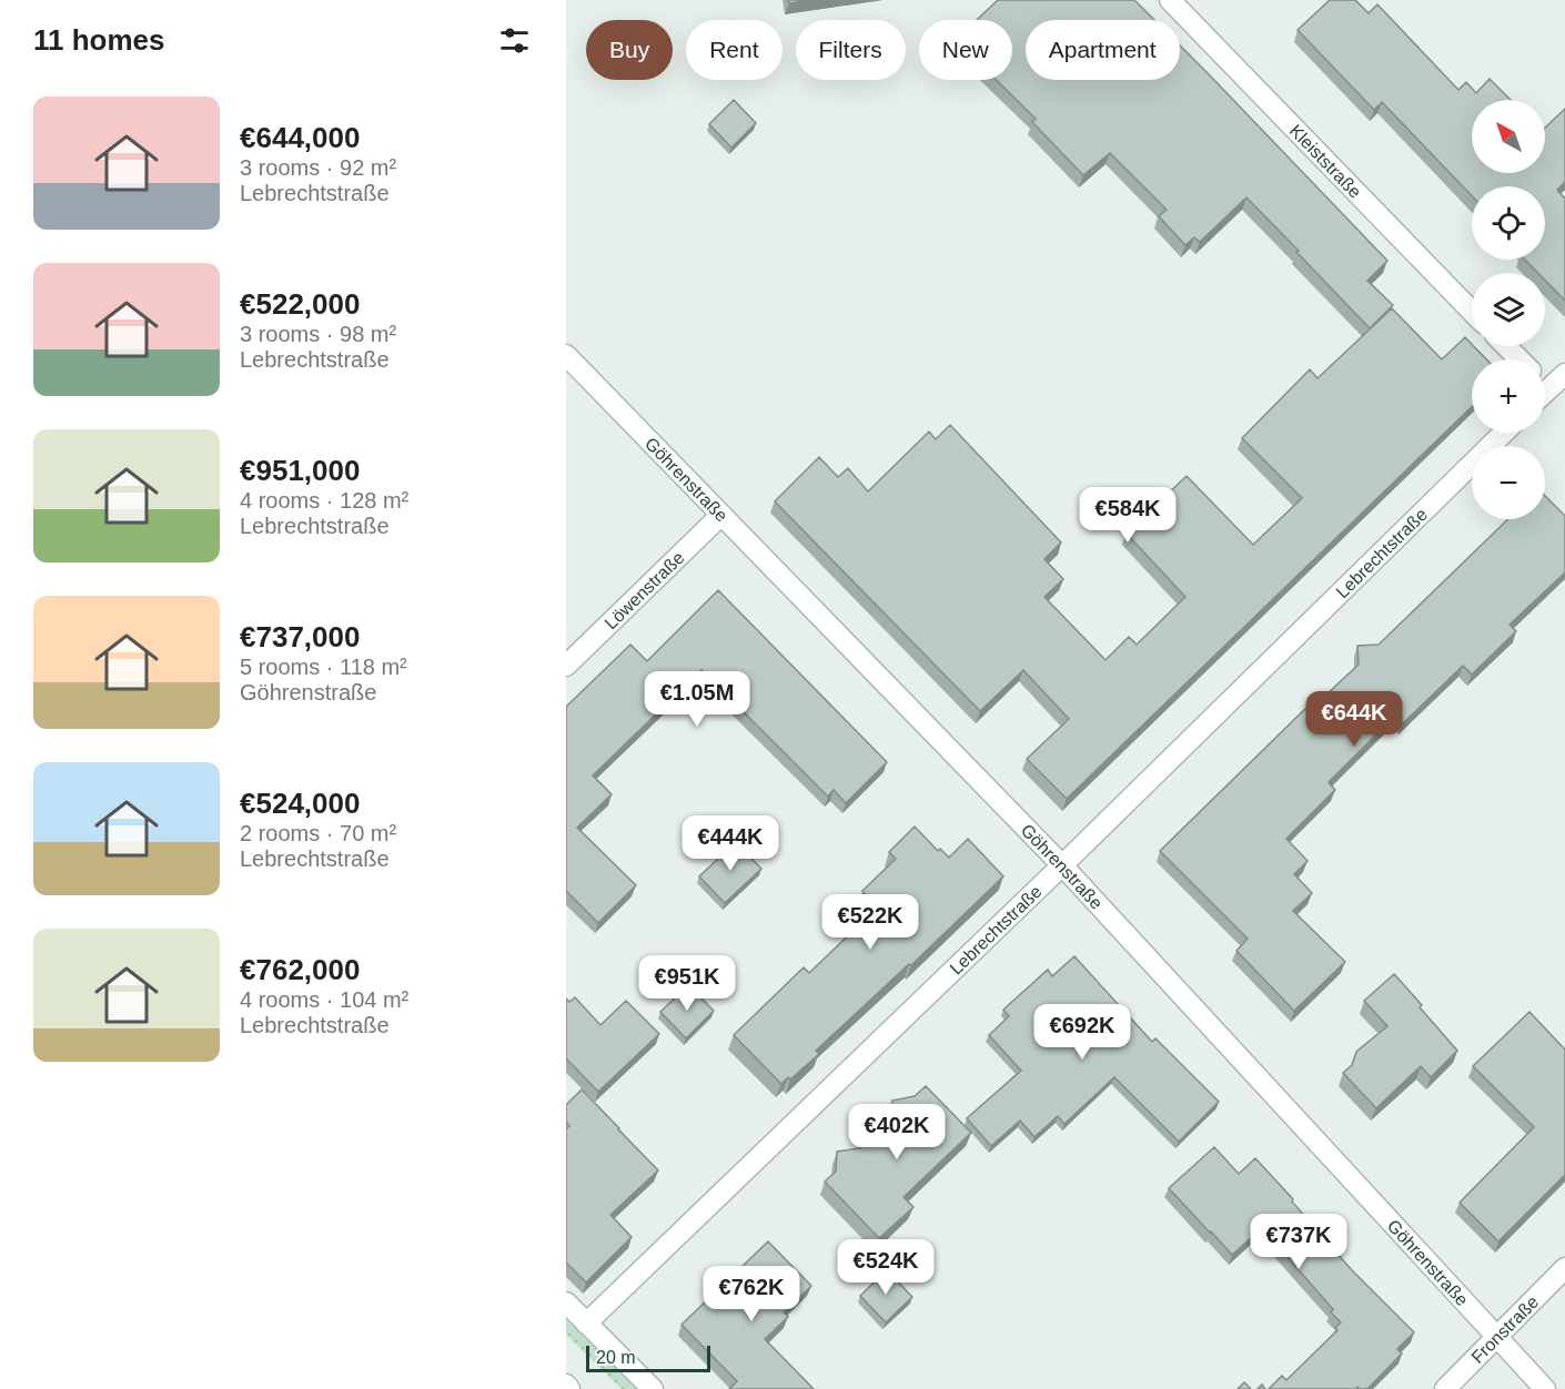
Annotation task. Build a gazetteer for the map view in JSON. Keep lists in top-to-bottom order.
{
  "streets": {
    "street": [
      "Kleiststraße",
      "Göhrenstraße",
      "Lebrechtstraße",
      "Löwenstraße",
      "Fronstraße"
    ]
  },
  "crossings": [
    ["Göhrenstraße", "Lebrechtstraße"],
    ["Göhrenstraße", "Löwenstraße"],
    ["Göhrenstraße", "Fronstraße"]
  ],
  "scale_bar": "20 m",
  "north": "top left",
  "page": {
    "heading": "11 homes",
    "chip": [
      "Buy",
      "Rent",
      "Filters",
      "New",
      "Apartment"
    ],
    "list": [
      {
        "name": "€644,000",
        "note": "3 rooms · 92 m² · Lebrechtstraße"
      },
      {
        "name": "€522,000",
        "note": "3 rooms · 98 m² · Lebrechtstraße"
      },
      {
        "name": "€951,000",
        "note": "4 rooms · 128 m² · Lebrechtstraße"
      },
      {
        "name": "€737,000",
        "note": "5 rooms · 118 m² · Göhrenstraße"
      },
      {
        "name": "€524,000",
        "note": "2 rooms · 70 m² · Lebrechtstraße"
      },
      {
        "name": "€762,000",
        "note": "4 rooms · 104 m² · Lebrechtstraße"
      }
    ],
    "map_buttons": ["+", "−"],
    "price": [
      "€584K",
      "€1.05M",
      "€644K",
      "€444K",
      "€522K",
      "€951K",
      "€692K",
      "€402K",
      "€737K",
      "€524K",
      "€762K"
    ],
    "scale": "20 m"
  }
}
